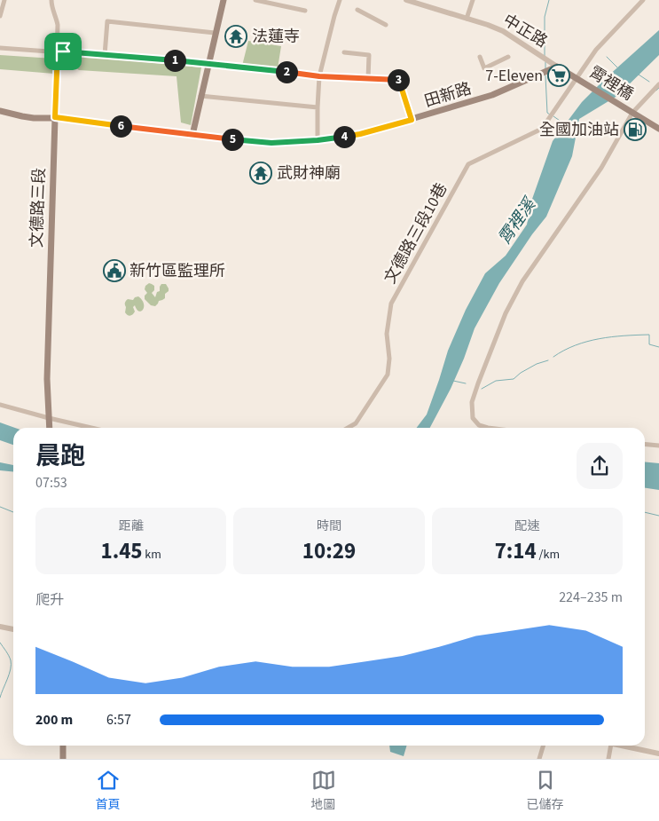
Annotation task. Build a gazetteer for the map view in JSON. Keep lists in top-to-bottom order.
{
  "streets": {
    "main road": [
      "中正路",
      "霄裡橋",
      "田新路",
      "文德路三段"
    ],
    "street": ["文德路三段10巷"]
  },
  "crossings": [
    ["中正路", "霄裡橋"],
    ["中正路", "田新路"],
    ["中正路", "文德路三段10巷"],
    ["霄裡橋", "文德路三段10巷"],
    ["田新路", "文德路三段"]
  ],
  "water": ["霄裡溪"],
  "places": {
    "temple": ["法蓮寺", "武財神廟"],
    "supermarket": ["7-Eleven"],
    "fuel station": ["全國加油站"],
    "public building": ["新竹區監理所"]
  },
  "page": {
    "pins": [
      "1",
      "2",
      "3",
      "6",
      "4",
      "5"
    ],
    "heading": ["晨跑", "07:53"],
    "stats": [
      ["距離", "1.45 km"],
      ["時間", "10:29"],
      ["配速", "7:14 /km"]
    ],
    "chart": ["爬升", "224–235 m"],
    "list": [
      {
        "name": "200 m",
        "note": "6:57"
      }
    ],
    "tabs": ["首頁", "地圖", "已儲存"]
  }
}
